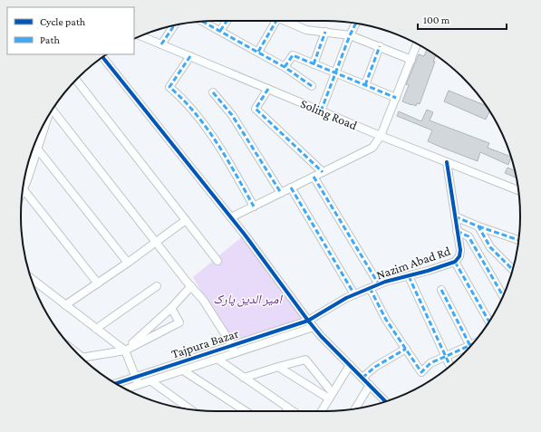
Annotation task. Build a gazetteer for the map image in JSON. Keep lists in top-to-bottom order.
{
  "streets": {
    "street": ["Soling Road", "Nazim Abad Rd", "Tajpura Bazar"]
  },
  "crossings": [
    ["Soling Road", "Nazim Abad Rd"],
    ["Nazim Abad Rd", "Tajpura Bazar"]
  ],
  "parks": ["امیر الدین پارک"],
  "legend": ["Cycle path", "Path"],
  "scale_bar": "100 m"
}
